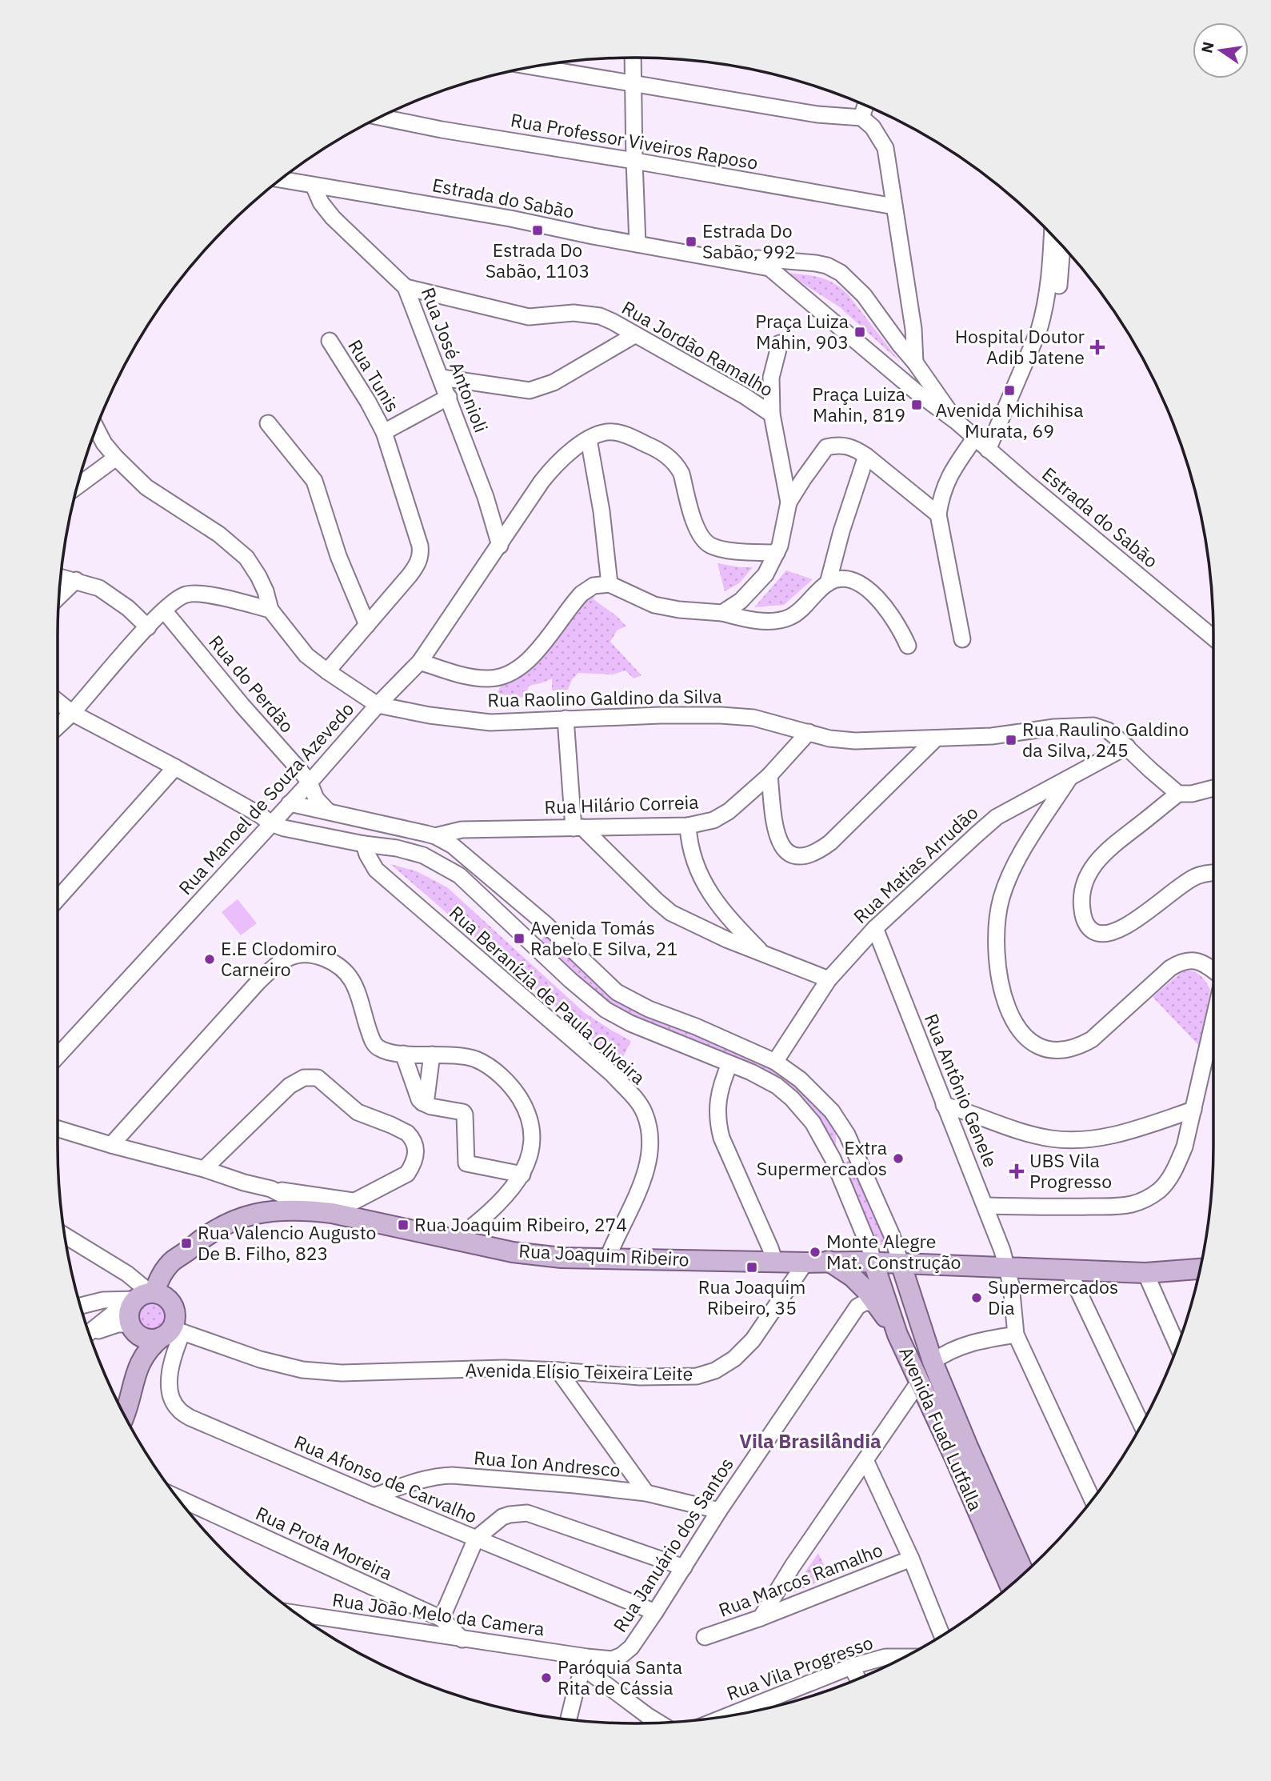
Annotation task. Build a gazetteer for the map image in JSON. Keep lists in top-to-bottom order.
{
  "streets": {
    "main road": ["Rua Joaquim Ribeiro", "Avenida Fuad Lutfalla"],
    "street": [
      "Rua Professor Viveiros Raposo",
      "Estrada do Sabão",
      "Rua Jordão Ramalho",
      "Rua José Antonioli",
      "Rua Tunis",
      "Rua do Perdão",
      "Rua Raolino Galdino da Silva",
      "Rua Manoel de Souza Azevedo",
      "Rua Hilário Correia",
      "Rua Matias Arrudão",
      "Rua Beranízia de Paula Oliveira",
      "Rua Antônio Genele",
      "Avenida Elísio Teixeira Leite",
      "Rua Ion Andresco",
      "Rua Afonso de Carvalho",
      "Rua Prota Moreira",
      "Rua Januário dos Santos",
      "Rua Marcos Ramalho",
      "Rua João Melo da Camera",
      "Rua Vila Progresso"
    ]
  },
  "crossings": [
    ["Estrada do Sabão", "Rua José Antonioli"],
    ["Rua Jordão Ramalho", "Rua José Antonioli"],
    ["Rua José Antonioli", "Rua Manoel de Souza Azevedo"],
    ["Rua do Perdão", "Rua Manoel de Souza Azevedo"],
    ["Rua Raolino Galdino da Silva", "Rua Manoel de Souza Azevedo"],
    ["Rua Raolino Galdino da Silva", "Rua Hilário Correia"],
    ["Rua Raolino Galdino da Silva", "Rua Matias Arrudão"],
    ["Rua Matias Arrudão", "Rua Antônio Genele"],
    ["Rua Beranízia de Paula Oliveira", "Rua Joaquim Ribeiro"],
    ["Rua Joaquim Ribeiro", "Avenida Elísio Teixeira Leite"],
    ["Avenida Elísio Teixeira Leite", "Rua Afonso de Carvalho"],
    ["Rua Ion Andresco", "Rua Afonso de Carvalho"],
    ["Rua Ion Andresco", "Rua Januário dos Santos"],
    ["Rua Afonso de Carvalho", "Rua Januário dos Santos"],
    ["Rua Prota Moreira", "Rua João Melo da Camera"],
    ["Rua Januário dos Santos", "Rua João Melo da Camera"]
  ],
  "districts": ["Vila Brasilândia"],
  "places": {
    "transit": [
      "Estrada Do Sabão, 1103",
      "Estrada Do Sabão, 992",
      "Praça Luiza Mahin, 903",
      "Avenida Michihisa Murata, 69",
      "Praça Luiza Mahin, 819",
      "Rua Raulino Galdino da Silva, 245",
      "Avenida Tomás Rabelo E Silva, 21",
      "Rua Joaquim Ribeiro, 274",
      "Rua Valencio Augusto De B. Filho, 823",
      "Rua Joaquim Ribeiro, 35"
    ],
    "health": ["Hospital Doutor Adib Jatene", "UBS Vila Progresso"],
    "other": [
      "E.E Clodomiro Carneiro",
      "Extra Supermercados",
      "Monte Alegre Mat. Construção",
      "Supermercados Dia",
      "Paróquia Santa Rita de Cássia"
    ]
  },
  "north": "left"
}
